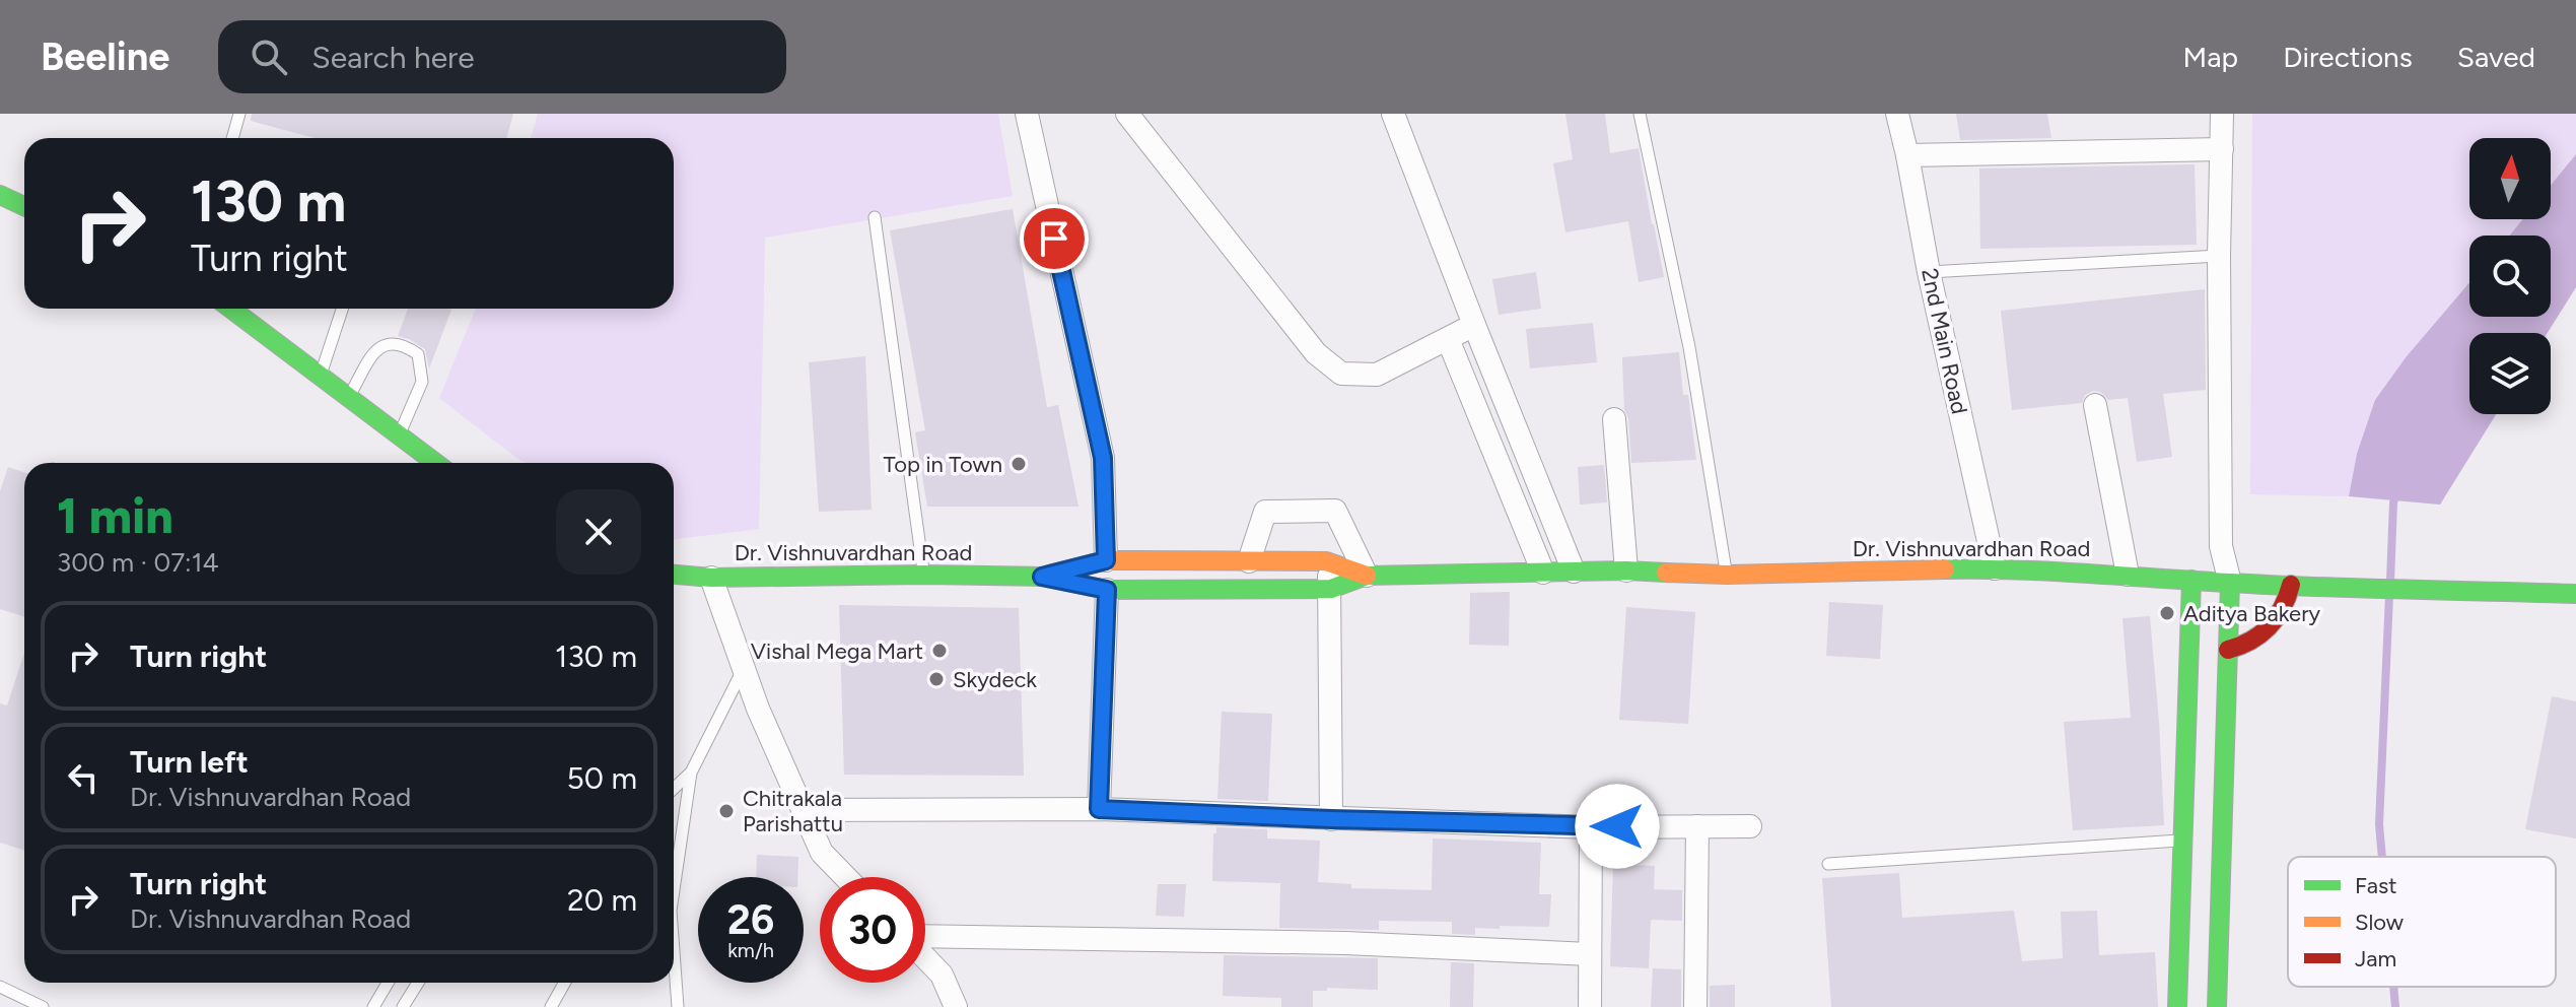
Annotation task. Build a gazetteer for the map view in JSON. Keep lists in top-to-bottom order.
{
  "streets": {
    "main road": ["Dr. Vishnuvardhan Road"],
    "street": ["2nd Main Road"]
  },
  "crossings": [
    ["2nd Main Road", "Dr. Vishnuvardhan Road"]
  ],
  "places": [
    "Top in Town",
    "Aditya Bakery",
    "Vishal Mega Mart",
    "Skydeck",
    "Chitrakala Parishattu"
  ],
  "legend": ["Fast", "Slow", "Jam"],
  "north": "top",
  "page": {
    "header": "Beeline",
    "search": "Search here",
    "nav": ["Map", "Directions", "Saved"],
    "turn": ["130 m", "Turn right"],
    "heading": ["1 min", "300 m · 07:14"],
    "list": [
      {
        "name": "Turn right",
        "value": "130 m"
      },
      {
        "name": "Turn left",
        "note": "Dr. Vishnuvardhan Road",
        "value": "50 m"
      },
      {
        "name": "Turn right",
        "note": "Dr. Vishnuvardhan Road",
        "value": "20 m"
      }
    ],
    "speed": "26 km/h",
    "limit": "30"
  }
}
